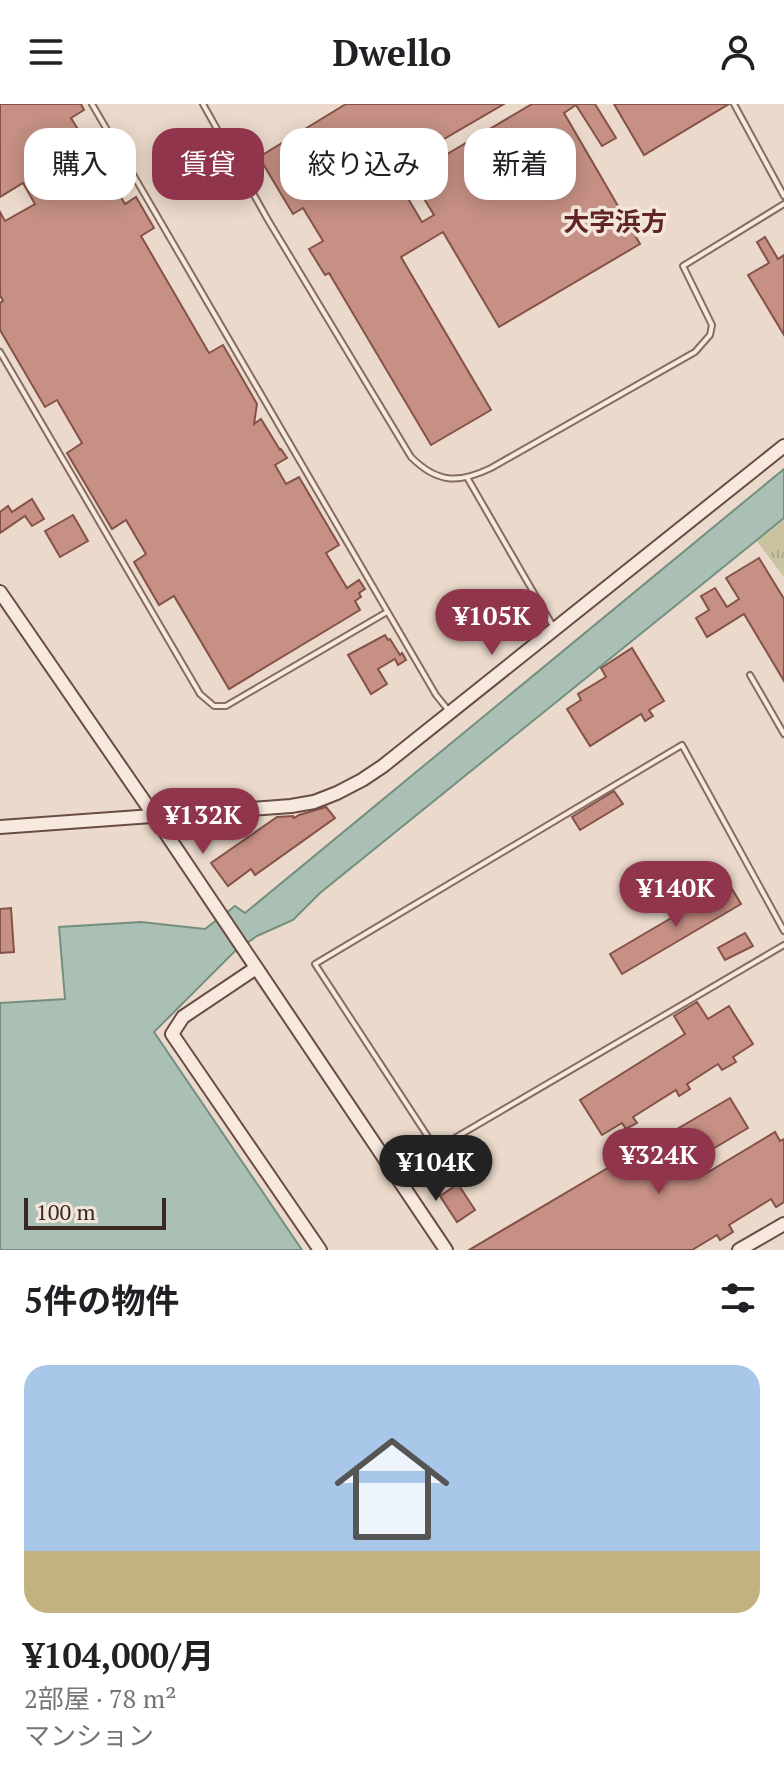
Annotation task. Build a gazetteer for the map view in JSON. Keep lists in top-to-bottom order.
{
  "districts": ["大字浜方"],
  "scale_bar": "100 m",
  "page": {
    "header": "Dwello",
    "chip": [
      "購入",
      "賃貸",
      "絞り込み",
      "新着"
    ],
    "price": [
      "¥105K",
      "¥132K",
      "¥140K",
      "¥324K",
      "¥104K"
    ],
    "scale": "100 m",
    "heading": "5件の物件",
    "list": [
      {
        "name": "¥104,000/月",
        "note": "2部屋 · 78 m² · マンション"
      }
    ]
  }
}
